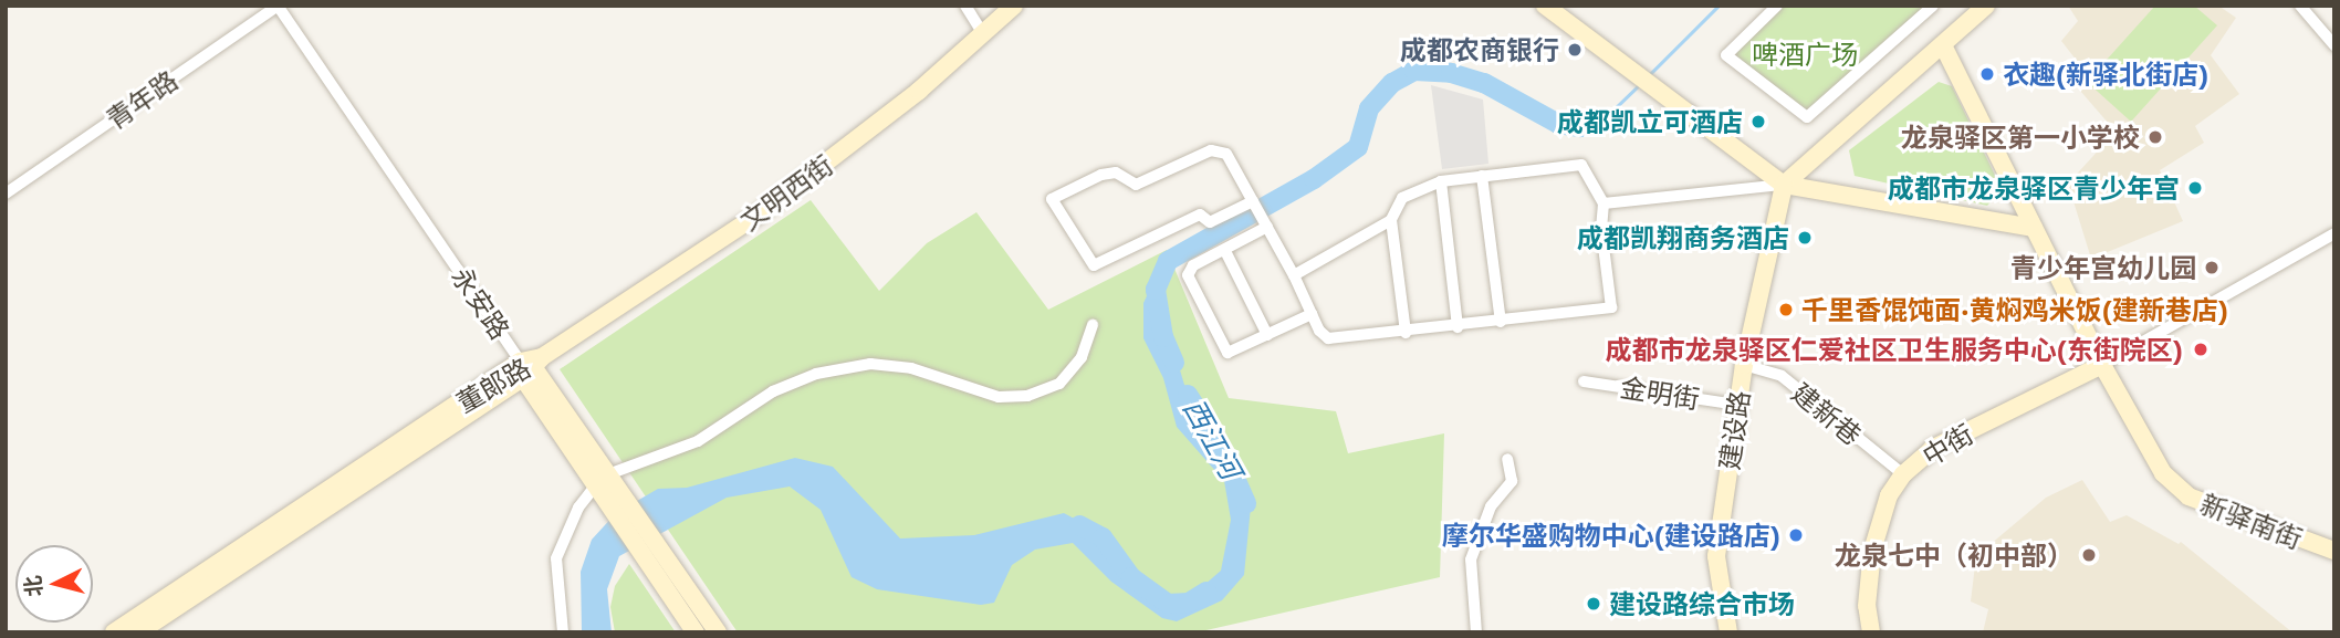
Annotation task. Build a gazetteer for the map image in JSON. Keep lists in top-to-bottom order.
{
  "streets": {
    "street": [
      "青年路",
      "文明西街",
      "永安路",
      "董郞路",
      "金明街",
      "建新巷",
      "建设路",
      "中街",
      "新驿南街"
    ]
  },
  "crossings": [
    ["青年路", "永安路"],
    ["文明西街", "永安路"],
    ["文明西街", "董郞路"],
    ["永安路", "董郞路"],
    ["金明街", "建设路"],
    ["建新巷", "建设路"],
    ["建新巷", "中街"],
    ["中街", "新驿南街"]
  ],
  "water": ["西江河"],
  "parks": ["啤酒广场"],
  "places": [
    "成都农商银行",
    "衣趣(新驿北街店)",
    "成都凯立可酒店",
    "龙泉驿区第一小学校",
    "成都市龙泉驿区青少年宫",
    "成都凯翔商务酒店",
    "青少年宫幼儿园",
    "千里香馄饨面·黄焖鸡米饭(建新巷店)",
    "成都市龙泉驿区仁爱社区卫生服务中心(东街院区)",
    "摩尔华盛购物中心(建设路店)",
    "龙泉七中（初中部）",
    "建设路综合市场"
  ],
  "north": "left"
}
